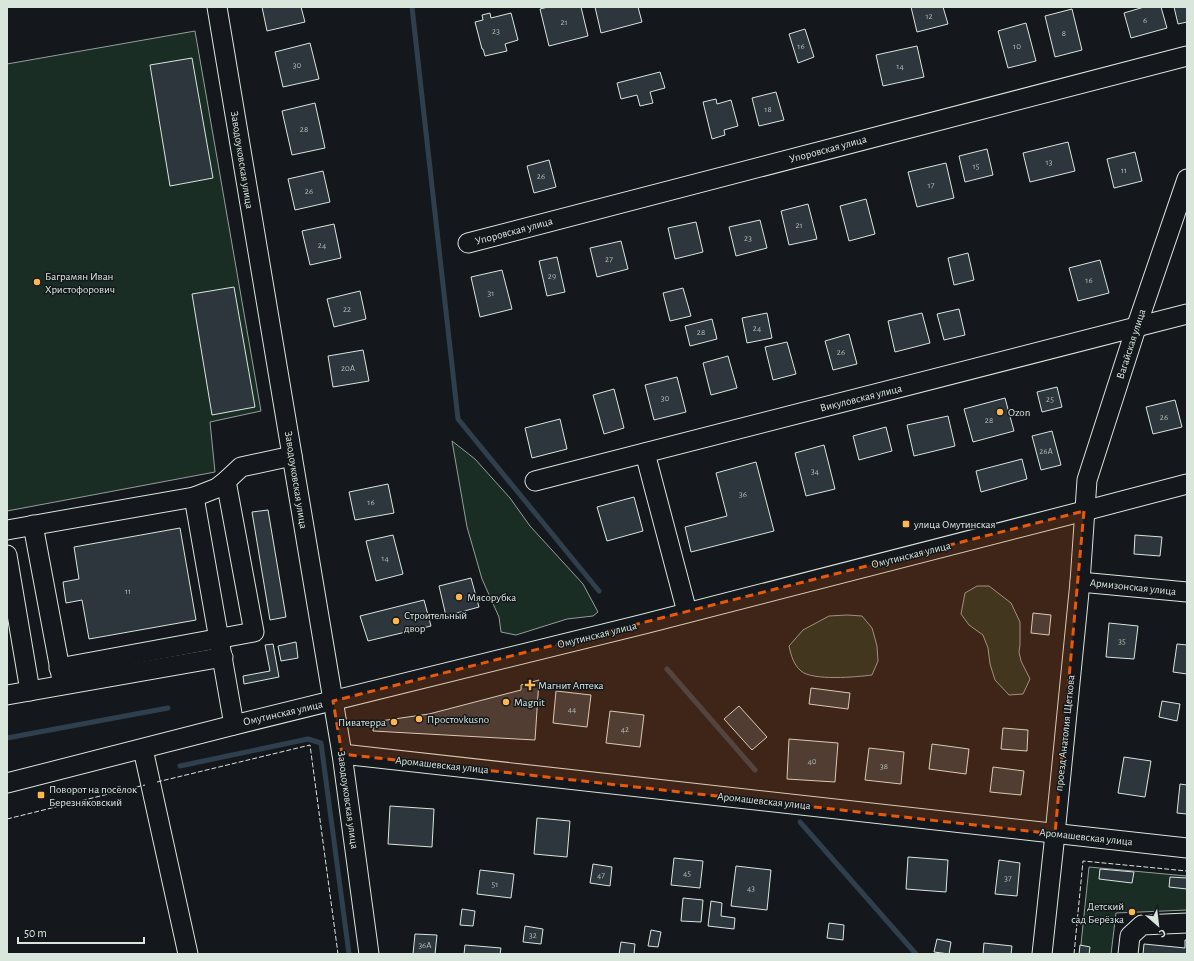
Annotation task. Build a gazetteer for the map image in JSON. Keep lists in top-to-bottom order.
{
  "streets": {
    "street": [
      "Упоровская улица",
      "Заводоуковская улица",
      "Вагайская улица",
      "Викуловская улица",
      "Омутинская улица",
      "Армизонская улица",
      "проезд Анатолия Щеткова",
      "Аромашевская улица"
    ]
  },
  "crossings": [
    ["Заводоуковская улица", "Омутинская улица"],
    ["Заводоуковская улица", "Аромашевская улица"],
    ["Вагайская улица", "Викуловская улица"],
    ["Вагайская улица", "Омутинская улица"],
    ["Вагайская улица", "проезд Анатолия Щеткова"],
    ["Омутинская улица", "проезд Анатолия Щеткова"],
    ["Армизонская улица", "проезд Анатолия Щеткова"],
    ["проезд Анатолия Щеткова", "Аромашевская улица"]
  ],
  "places": {
    "other": [
      "Баграмян Иван Христофорович",
      "Ozon",
      "Мясорубка",
      "Строительный двор",
      "Magnit",
      "Простоvkusno",
      "Пиватерра",
      "Детский сад Берёзка"
    ],
    "transit": ["улица Омутинская", "Поворот на посёлок Березняковский"],
    "health": ["Магнит Аптека"]
  },
  "house_numbers": [
    "12",
    "6",
    "21",
    "23",
    "8",
    "16",
    "10",
    "30",
    "14",
    "18",
    "28",
    "13",
    "15",
    "11",
    "26",
    "17",
    "26",
    "21",
    "23",
    "24",
    "27",
    "29",
    "16",
    "31",
    "22",
    "24",
    "28",
    "26",
    "20А",
    "30",
    "25",
    "26",
    "28",
    "26А",
    "34",
    "36",
    "16",
    "14",
    "11",
    "35",
    "44",
    "42",
    "40",
    "38",
    "45",
    "47",
    "37",
    "51",
    "43",
    "32",
    "36А"
  ],
  "scale_bar": "50 m",
  "north": "bottom right"
}
